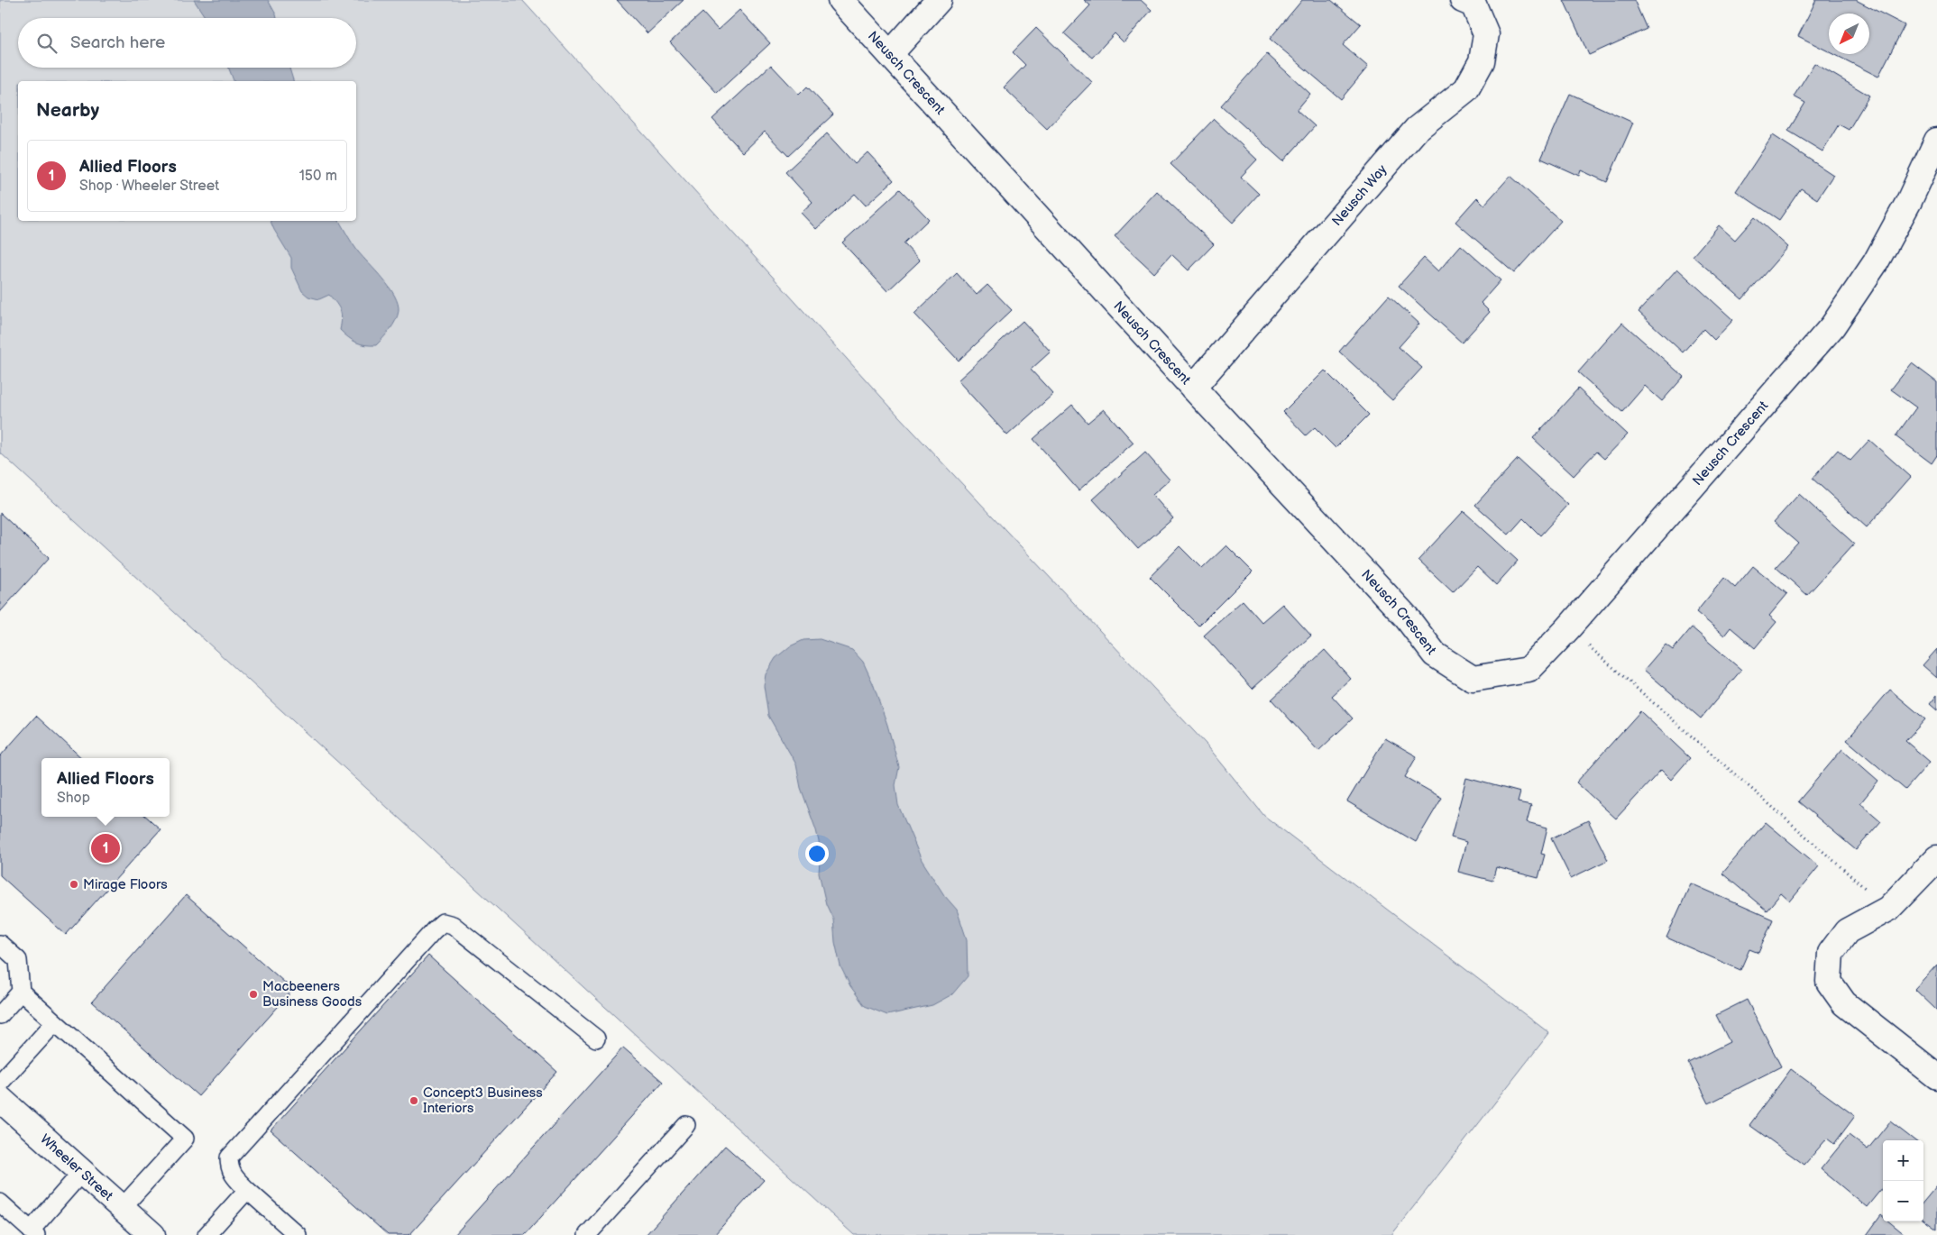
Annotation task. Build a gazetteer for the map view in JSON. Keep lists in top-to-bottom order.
{
  "streets": {
    "street": ["Neusch Crescent", "Neusch Way", "Wheeler Street"]
  },
  "crossings": [
    ["Neusch Crescent", "Neusch Way"]
  ],
  "places": ["Mirage Floors", "Macbeeners Business Goods", "Concept3 Business Interiors"],
  "north": "bottom left",
  "page": {
    "search": "Search here",
    "heading": "Nearby",
    "list": [
      {
        "mark": "1",
        "name": "Allied Floors",
        "note": "Shop · Wheeler Street",
        "value": "150 m"
      }
    ],
    "popup": ["Allied Floors", "Shop"],
    "pins": "1",
    "map_buttons": ["+", "−"]
  }
}
